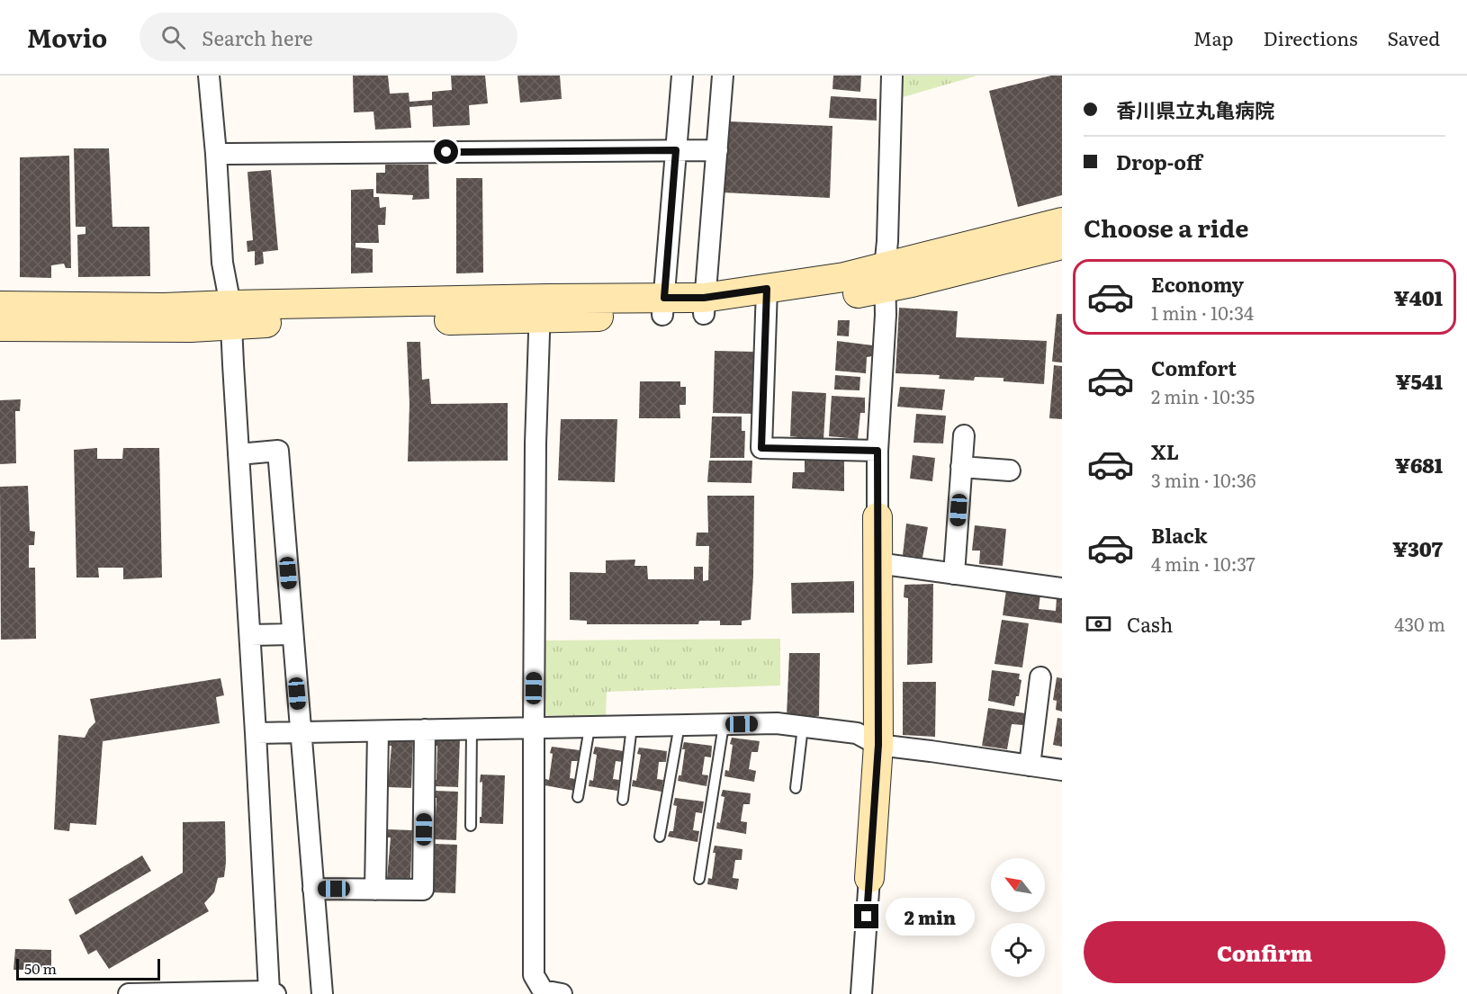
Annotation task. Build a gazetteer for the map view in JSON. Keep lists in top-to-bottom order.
{
  "scale_bar": "50 m",
  "north": "top left",
  "page": {
    "header": "Movio",
    "search": "Search here",
    "nav": ["Map", "Directions", "Saved"],
    "banner": ["香川県立丸亀病院", "Drop-off"],
    "heading": "Choose a ride",
    "list": [
      {
        "name": "Economy",
        "note": "1 min · 10:34",
        "value": "¥401"
      },
      {
        "name": "Comfort",
        "note": "2 min · 10:35",
        "value": "¥541"
      },
      {
        "name": "XL",
        "note": "3 min · 10:36",
        "value": "¥681"
      },
      {
        "name": "Black",
        "note": "4 min · 10:37",
        "value": "¥307"
      }
    ],
    "pay": ["Cash", "430 m"],
    "bubble": "2 min",
    "buttons": "Confirm",
    "scale": "50 m"
  }
}
